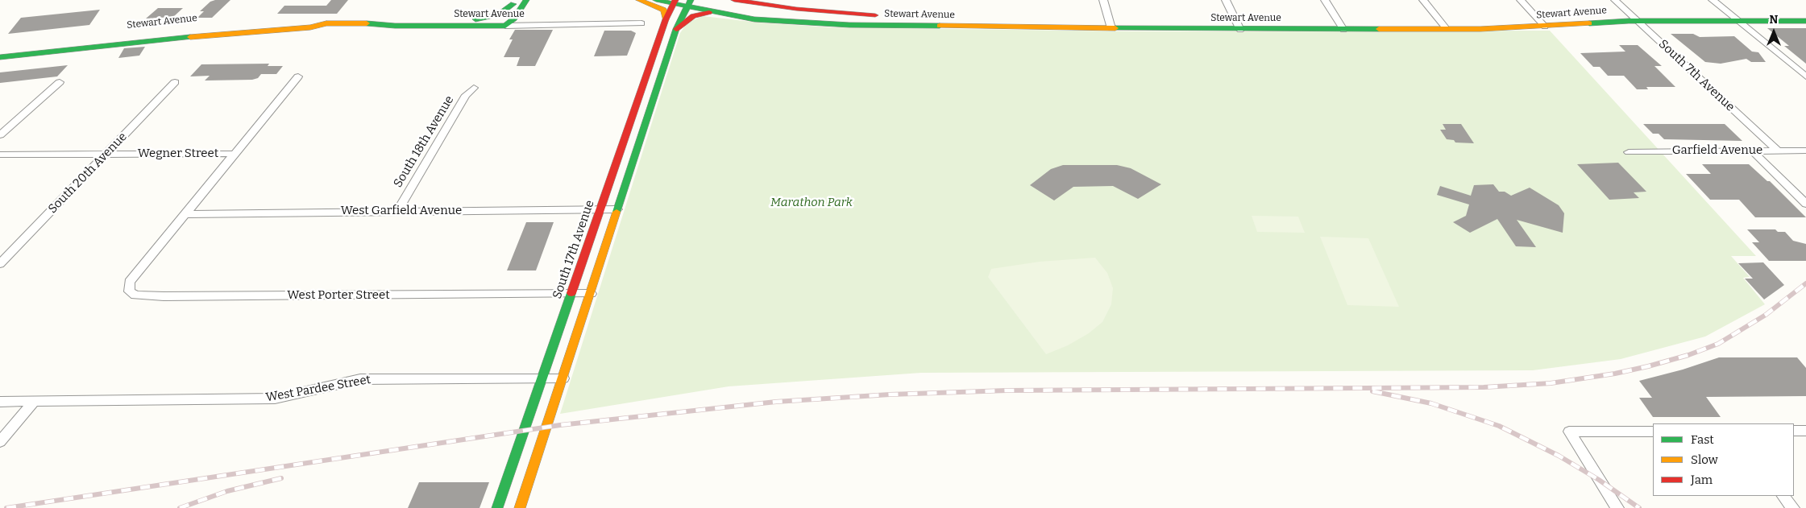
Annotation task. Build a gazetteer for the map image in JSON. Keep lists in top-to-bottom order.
{
  "streets": {
    "main road": ["Stewart Avenue", "South 17th Avenue"],
    "street": [
      "South 7th Avenue",
      "South 18th Avenue",
      "Garfield Avenue",
      "Wegner Street",
      "South 20th Avenue",
      "West Garfield Avenue",
      "West Porter Street",
      "West Pardee Street"
    ]
  },
  "crossings": [
    ["Stewart Avenue", "South 7th Avenue"],
    ["South 7th Avenue", "Garfield Avenue"],
    ["South 18th Avenue", "West Garfield Avenue"],
    ["Wegner Street", "South 20th Avenue"],
    ["West Garfield Avenue", "South 17th Avenue"],
    ["West Garfield Avenue", "West Porter Street"],
    ["South 17th Avenue", "West Porter Street"],
    ["South 17th Avenue", "West Pardee Street"]
  ],
  "parks": ["Marathon Park"],
  "legend": ["Fast", "Slow", "Jam"],
  "north": "top"
}
